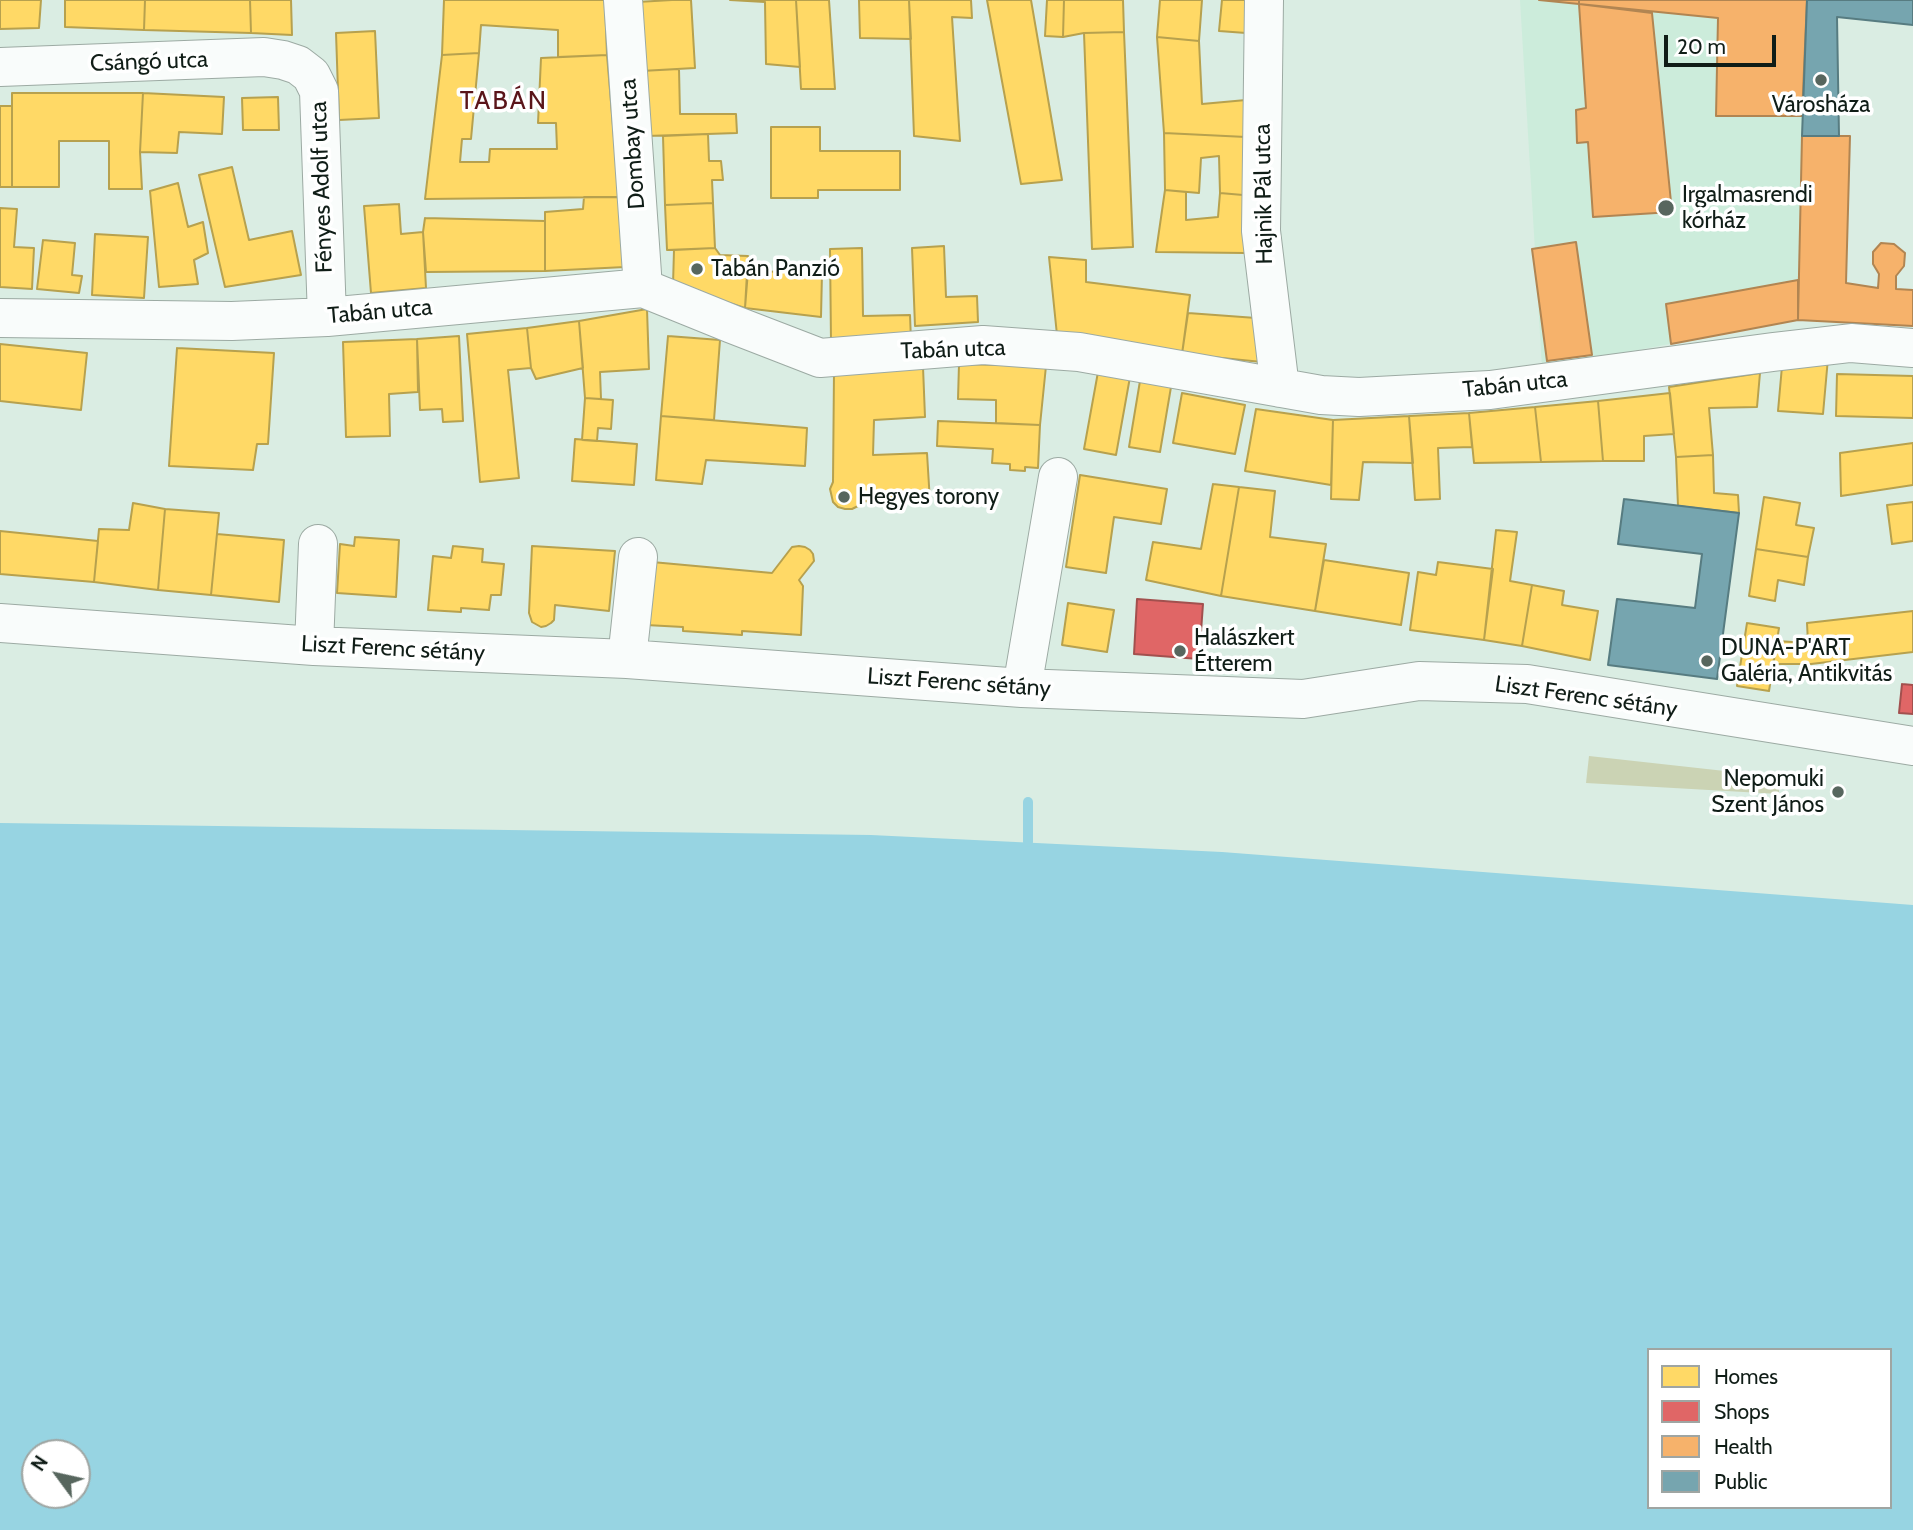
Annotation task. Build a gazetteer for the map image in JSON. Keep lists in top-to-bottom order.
{
  "streets": {
    "street": [
      "Csángó utca",
      "Dombay utca",
      "Fényes Adolf utca",
      "Hajnik Pál utca",
      "Tabán utca",
      "Liszt Ferenc sétány"
    ]
  },
  "crossings": [
    ["Csángó utca", "Fényes Adolf utca"],
    ["Dombay utca", "Tabán utca"],
    ["Fényes Adolf utca", "Tabán utca"],
    ["Hajnik Pál utca", "Tabán utca"]
  ],
  "districts": ["TABÁN"],
  "places": [
    "Városháza",
    "Irgalmasrendi kórház",
    "Tabán Panzió",
    "Hegyes torony",
    "Halászkert Étterem",
    "DUNA-P'ART Galéria, Antikvitás",
    "Nepomuki Szent János"
  ],
  "legend": [
    "Homes",
    "Shops",
    "Health",
    "Public"
  ],
  "scale_bar": "20 m",
  "north": "top left"
}
